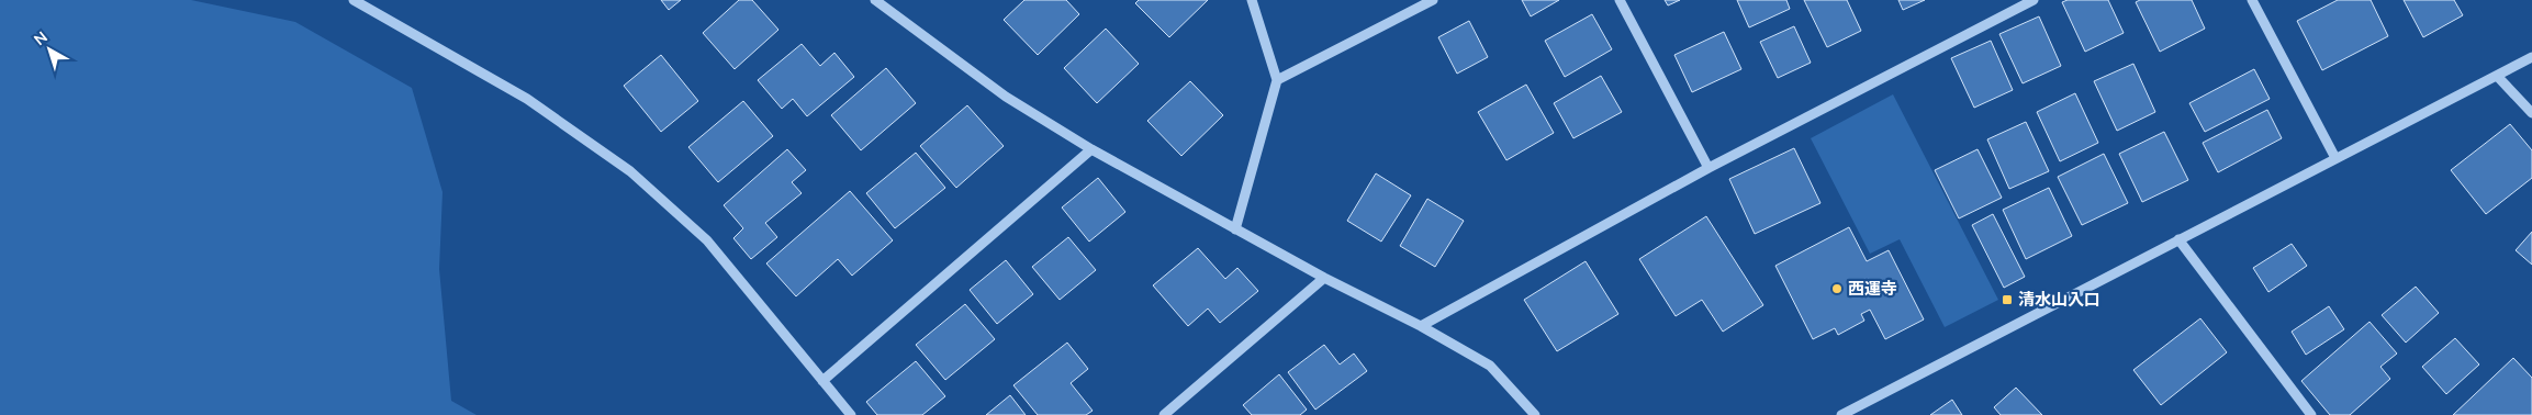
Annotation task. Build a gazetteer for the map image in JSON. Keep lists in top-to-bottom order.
{
  "places": {
    "other": ["西運寺"],
    "transit": ["清水山入口"]
  },
  "north": "top left"
}
